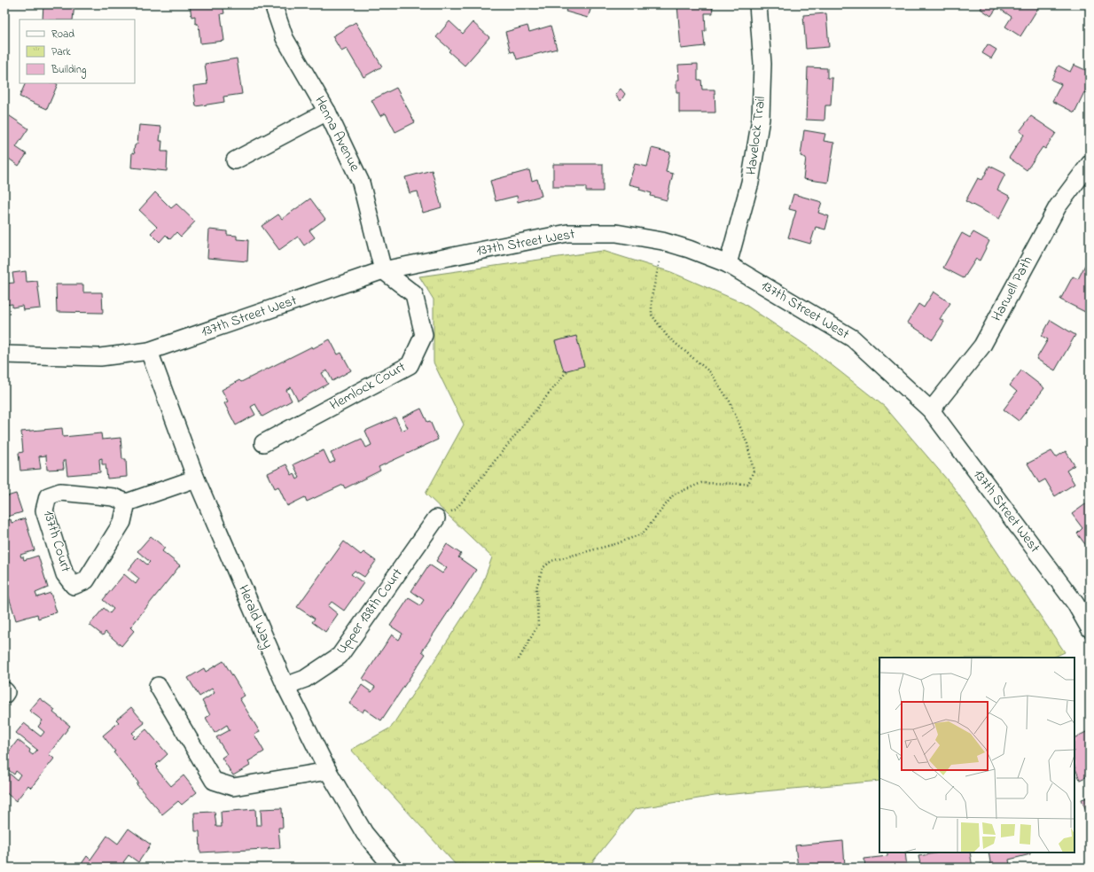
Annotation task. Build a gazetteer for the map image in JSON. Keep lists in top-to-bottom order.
{
  "streets": {
    "street": [
      "Henna Avenue",
      "Havelock Trail",
      "137th Street West",
      "Harwell Path",
      "Hemlock Court",
      "137th Court",
      "Upper 138th Court",
      "Herald Way"
    ]
  },
  "crossings": [
    ["Henna Avenue", "137th Street West"],
    ["Henna Avenue", "Hemlock Court"],
    ["Havelock Trail", "137th Street West"],
    ["137th Street West", "Harwell Path"],
    ["137th Street West", "Hemlock Court"],
    ["137th Street West", "Herald Way"],
    ["Upper 138th Court", "Herald Way"]
  ],
  "legend": ["Road", "Park", "Building"]
}
